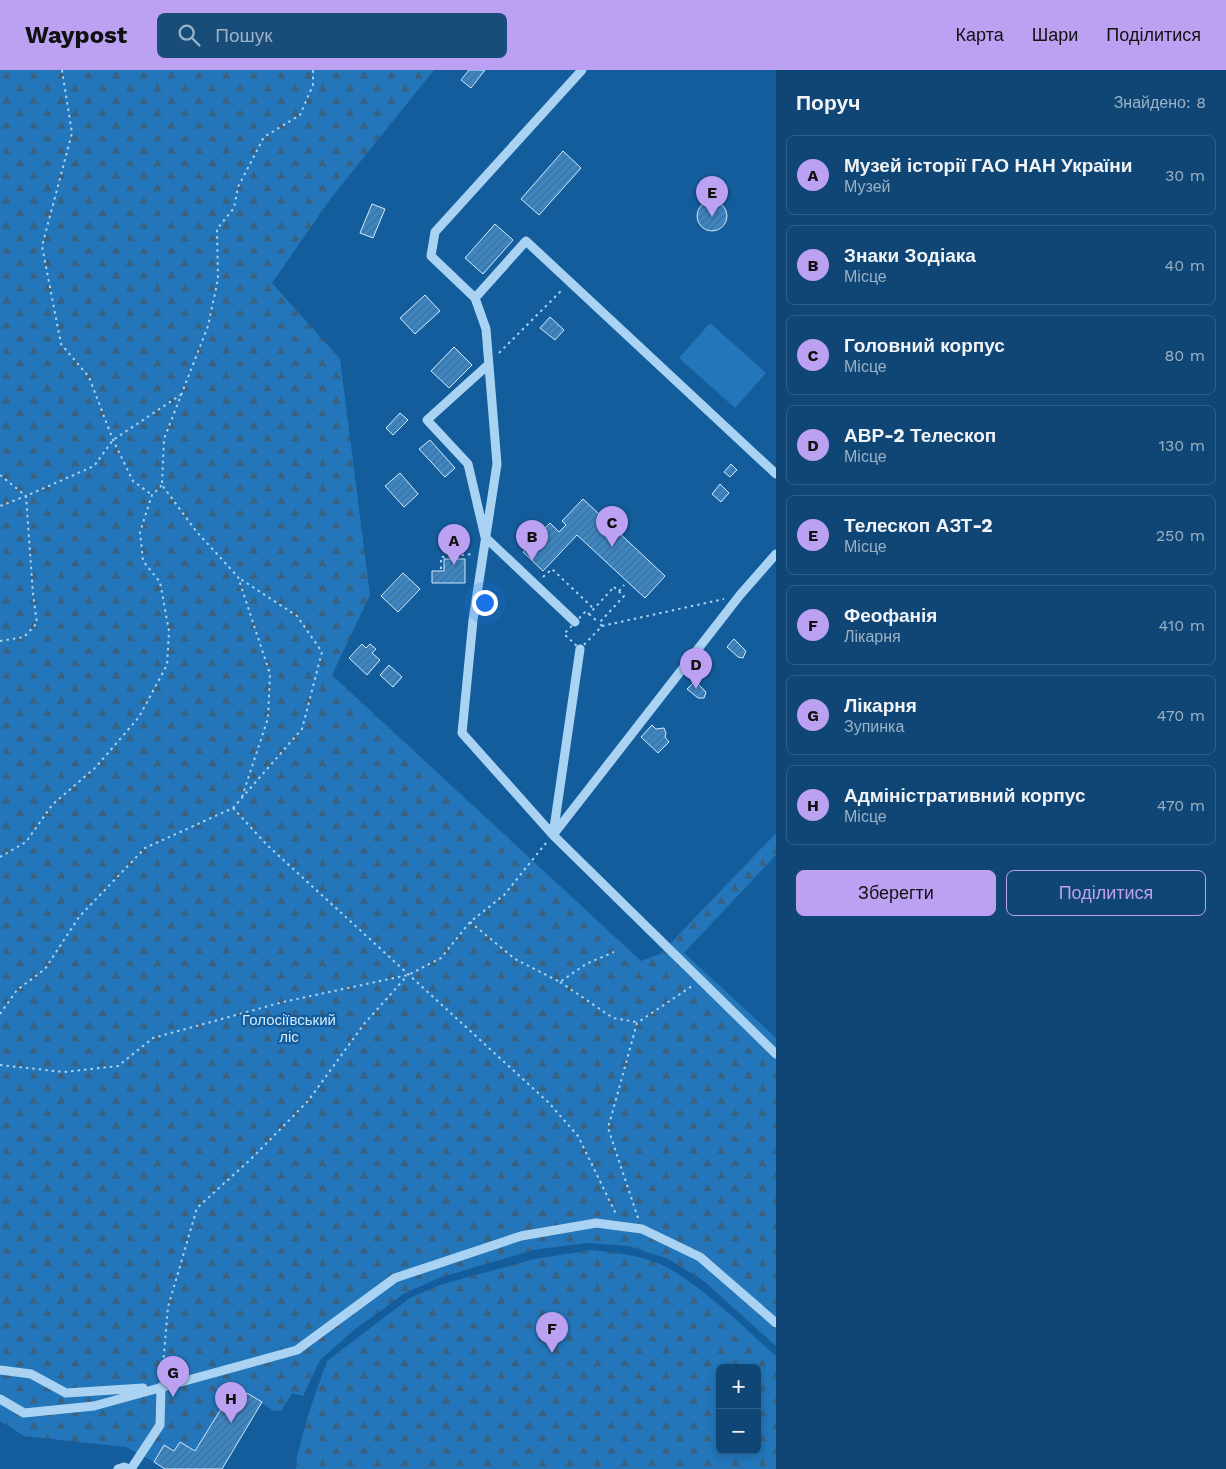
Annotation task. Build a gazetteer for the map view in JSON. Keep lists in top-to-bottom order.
{
  "parks": ["Голосіївський ліс"],
  "page": {
    "header": "Waypost",
    "search": "Пошук",
    "nav": ["Карта", "Шари", "Поділитися"],
    "heading": ["Поруч", "Знайдено: 8"],
    "list": [
      {
        "mark": "A",
        "name": "Музей історії ГАО НАН України",
        "note": "Музей",
        "value": "30 m"
      },
      {
        "mark": "B",
        "name": "Знаки Зодіака",
        "note": "Місце",
        "value": "40 m"
      },
      {
        "mark": "C",
        "name": "Головний корпус",
        "note": "Місце",
        "value": "80 m"
      },
      {
        "mark": "D",
        "name": "АВР-2 Телескоп",
        "note": "Місце",
        "value": "130 m"
      },
      {
        "mark": "E",
        "name": "Телескоп АЗТ-2",
        "note": "Місце",
        "value": "250 m"
      },
      {
        "mark": "F",
        "name": "Феофанія",
        "note": "Лікарня",
        "value": "410 m"
      },
      {
        "mark": "G",
        "name": "Лікарня",
        "note": "Зупинка",
        "value": "470 m"
      },
      {
        "mark": "H",
        "name": "Адміністративний корпус",
        "note": "Місце",
        "value": "470 m"
      }
    ],
    "pins": [
      "E",
      "C",
      "B",
      "A",
      "D",
      "F",
      "G",
      "H"
    ],
    "buttons": ["Зберегти", "Поділитися"],
    "map_buttons": ["+", "−"]
  }
}
